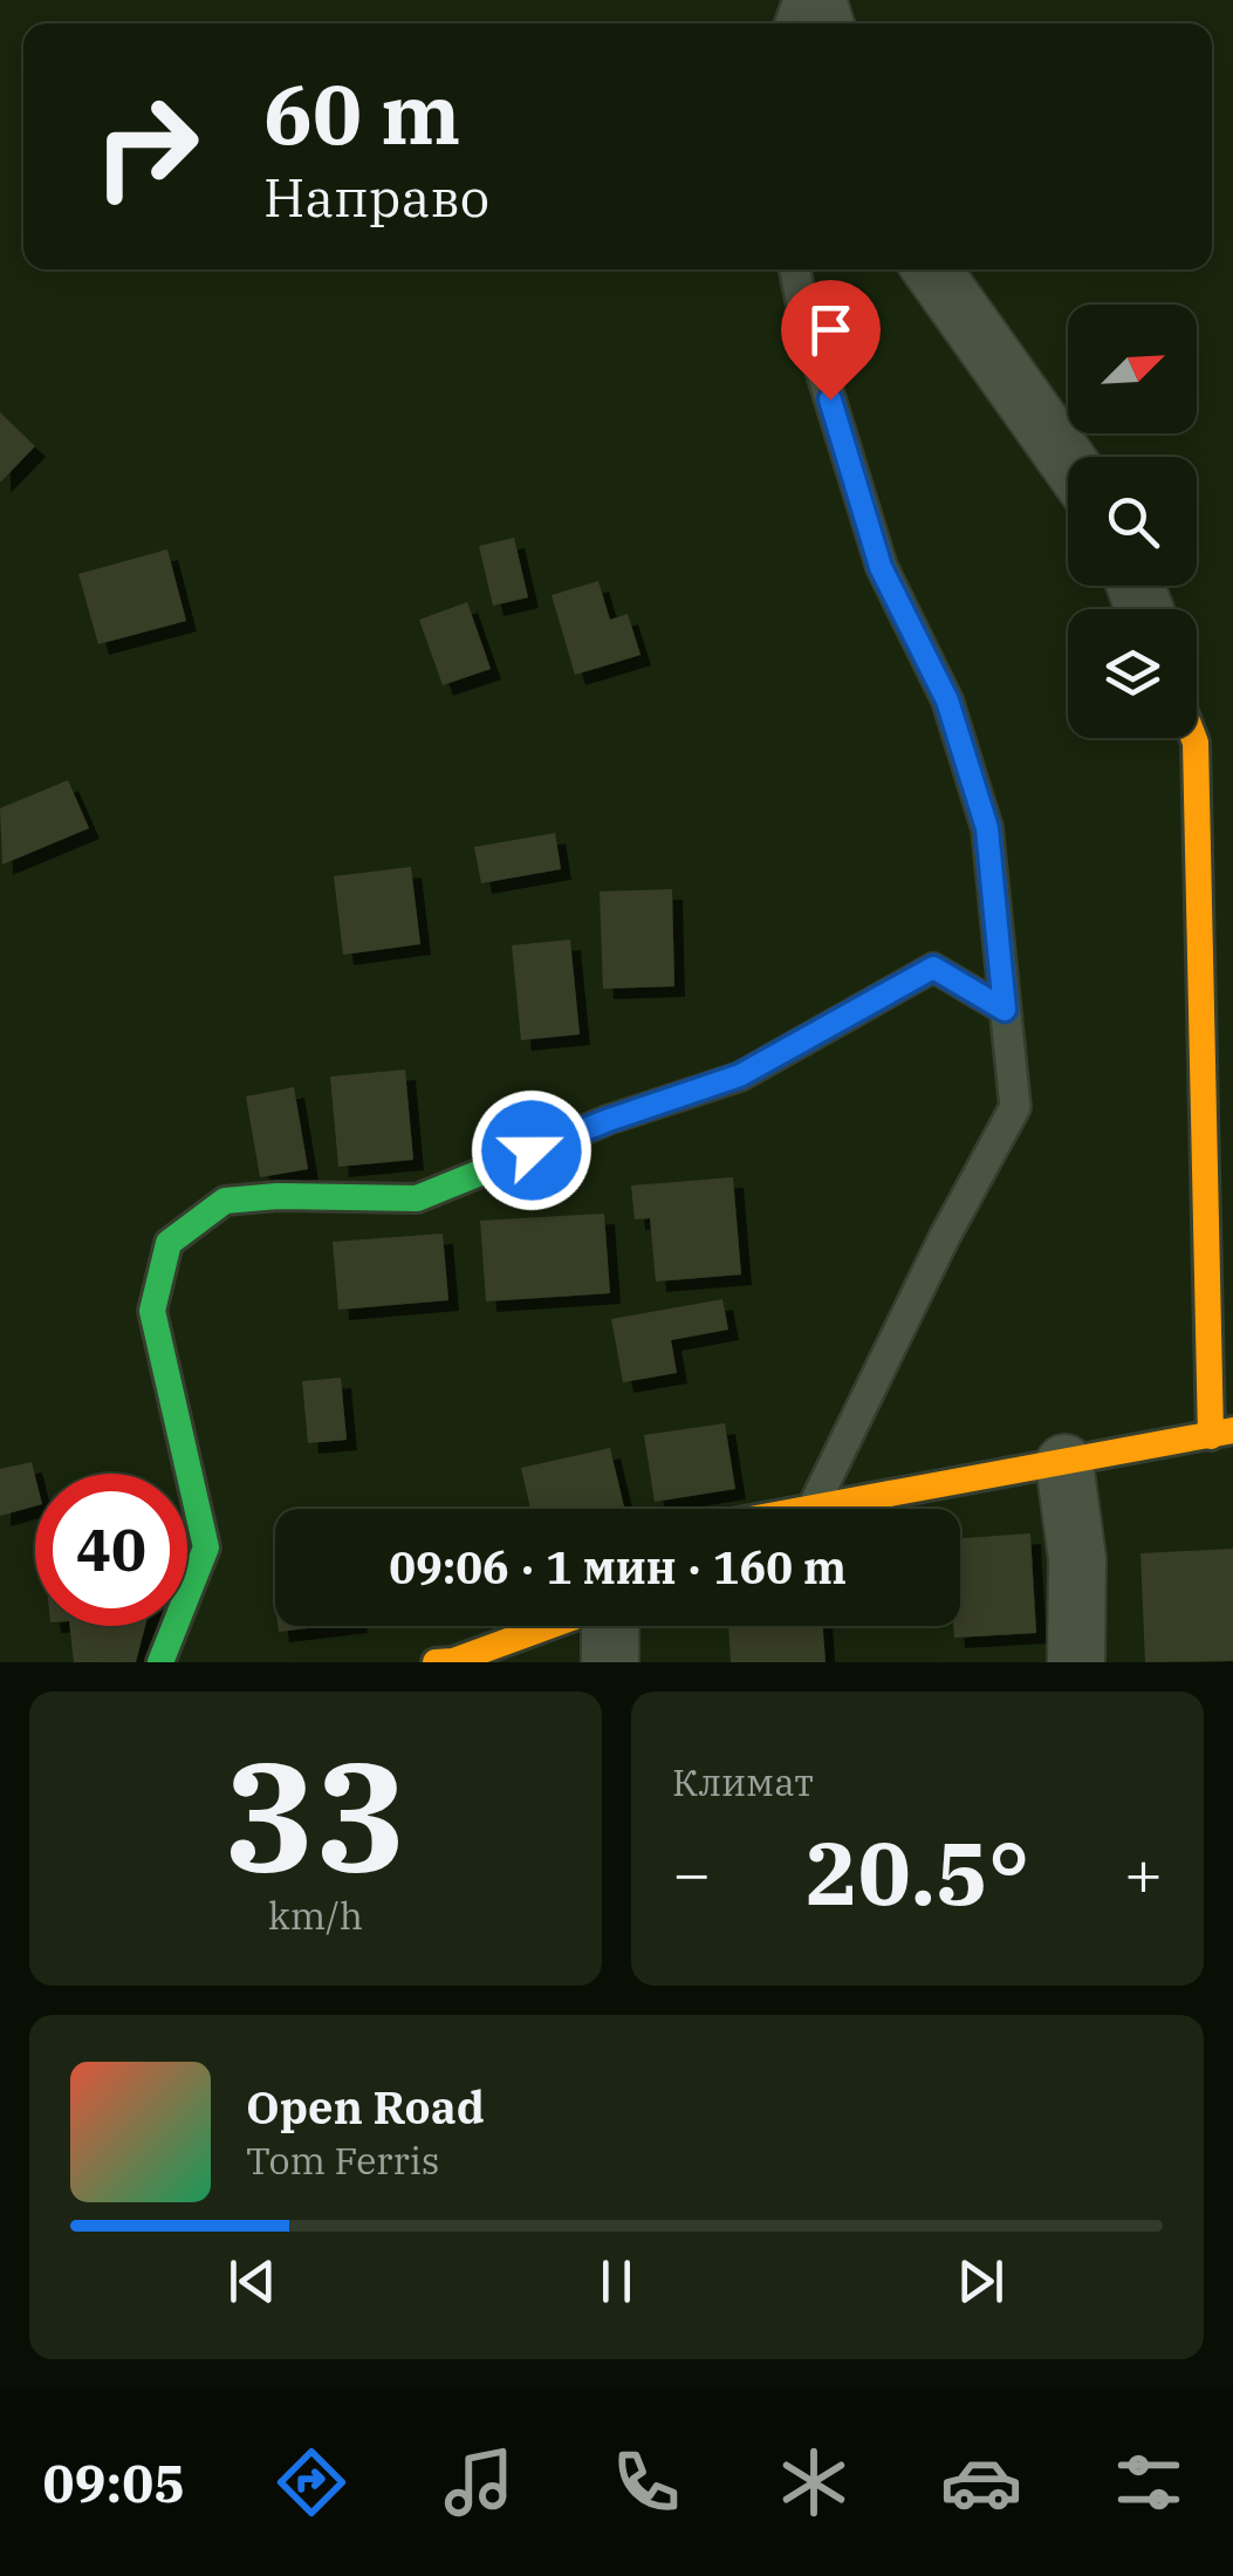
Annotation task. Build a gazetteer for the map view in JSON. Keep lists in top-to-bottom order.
{
  "north": "top right",
  "page": {
    "turn": ["60 m", "Направо"],
    "limit": "40",
    "trip": "09:06 · 1 мин · 160 m",
    "tile": [
      ["33", "km/h"],
      "Климат"
    ],
    "heat": ["−", "20.5°", "+"],
    "song": ["Open Road", "Tom Ferris"],
    "tabs": "09:05"
  }
}
